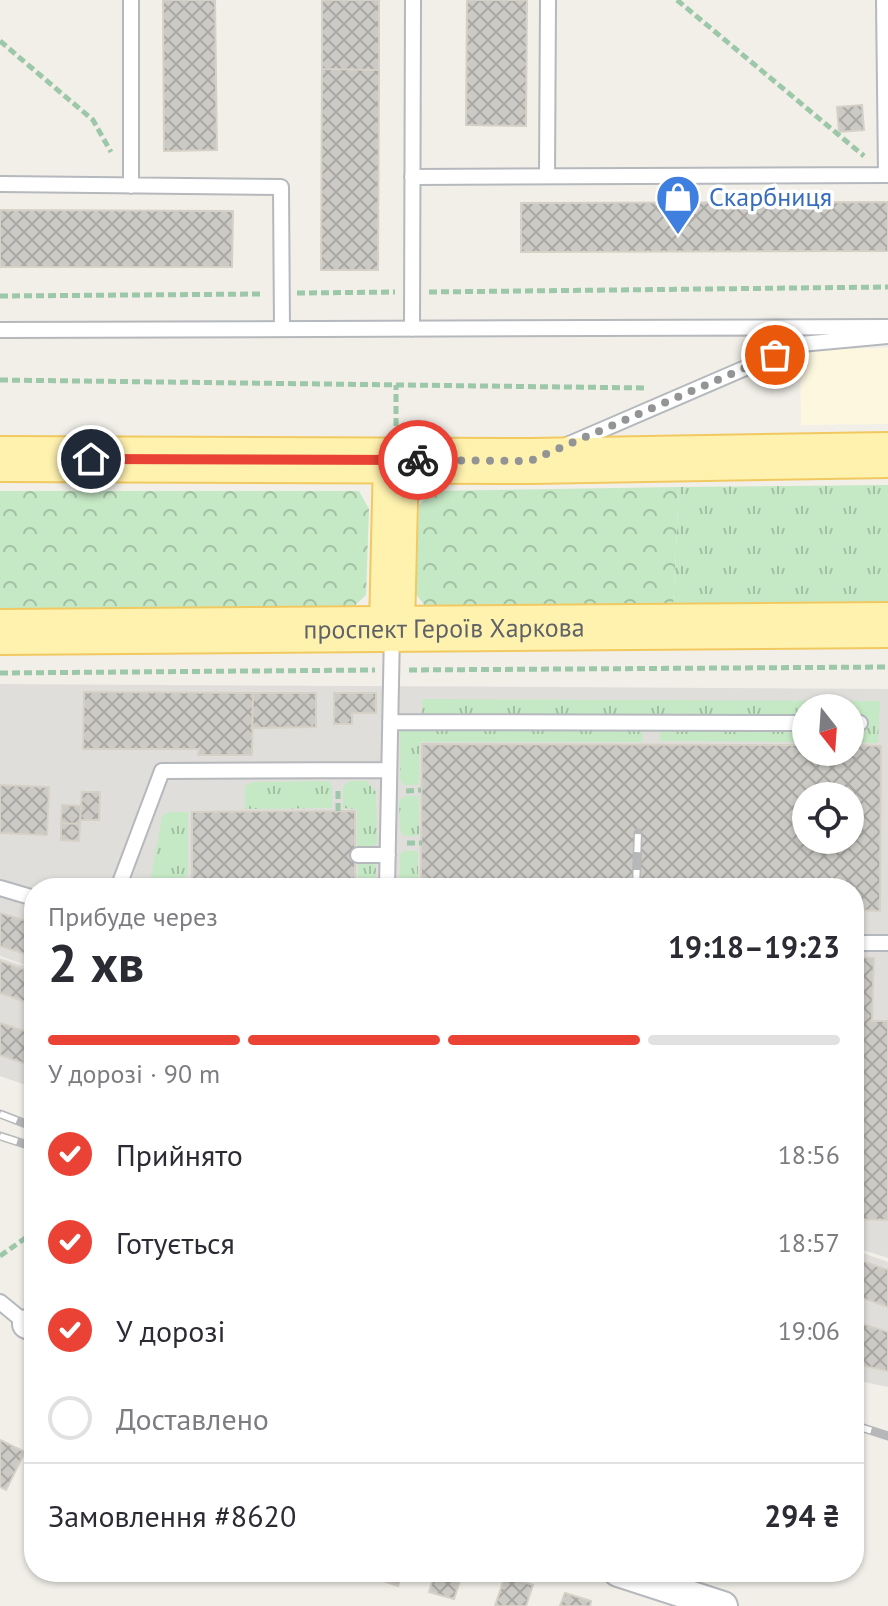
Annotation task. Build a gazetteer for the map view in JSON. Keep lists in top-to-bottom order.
{
  "streets": {
    "main road": ["проспект Героїв Харкова"]
  },
  "places": {
    "shop": ["Скарбниця"]
  },
  "north": "bottom",
  "page": {
    "heading": ["2 хв", "Прибуде через", "19:18–19:23"],
    "panel": ["Замовлення #8620", "294 ₴"],
    "bar": "У дорозі · 90 m",
    "list": [
      ["Прийнято", "18:56"],
      ["Готується", "18:57"],
      ["У дорозі", "19:06"],
      "Доставлено"
    ]
  }
}
